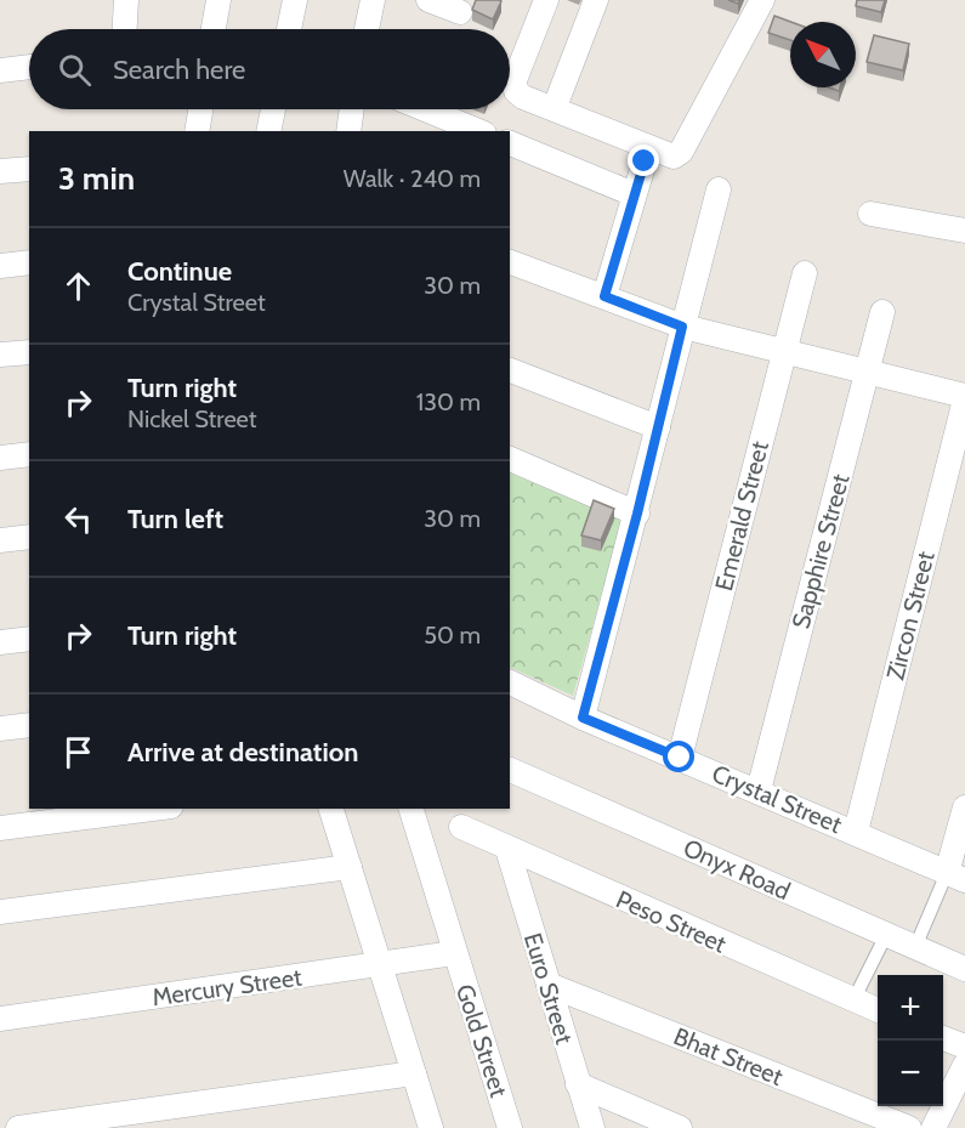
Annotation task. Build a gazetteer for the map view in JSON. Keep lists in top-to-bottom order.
{
  "streets": {
    "street": [
      "Emerald Street",
      "Sapphire Street",
      "Zircon Street",
      "Crystal Street",
      "Onyx Road",
      "Peso Street",
      "Mercury Street",
      "Euro Street",
      "Gold Street",
      "Bhat Street"
    ]
  },
  "crossings": [
    ["Emerald Street", "Crystal Street"],
    ["Sapphire Street", "Crystal Street"],
    ["Zircon Street", "Crystal Street"],
    ["Peso Street", "Euro Street"],
    ["Mercury Street", "Gold Street"],
    ["Euro Street", "Bhat Street"]
  ],
  "north": "top left",
  "page": {
    "search": "Search here",
    "heading": ["3 min", "Walk · 240 m"],
    "list": [
      ["Continue", "Crystal Street", "30 m"],
      ["Turn right", "Nickel Street", "130 m"],
      ["Turn left", "30 m"],
      ["Turn right", "50 m"],
      "Arrive at destination"
    ],
    "map_buttons": ["+", "−"]
  }
}
